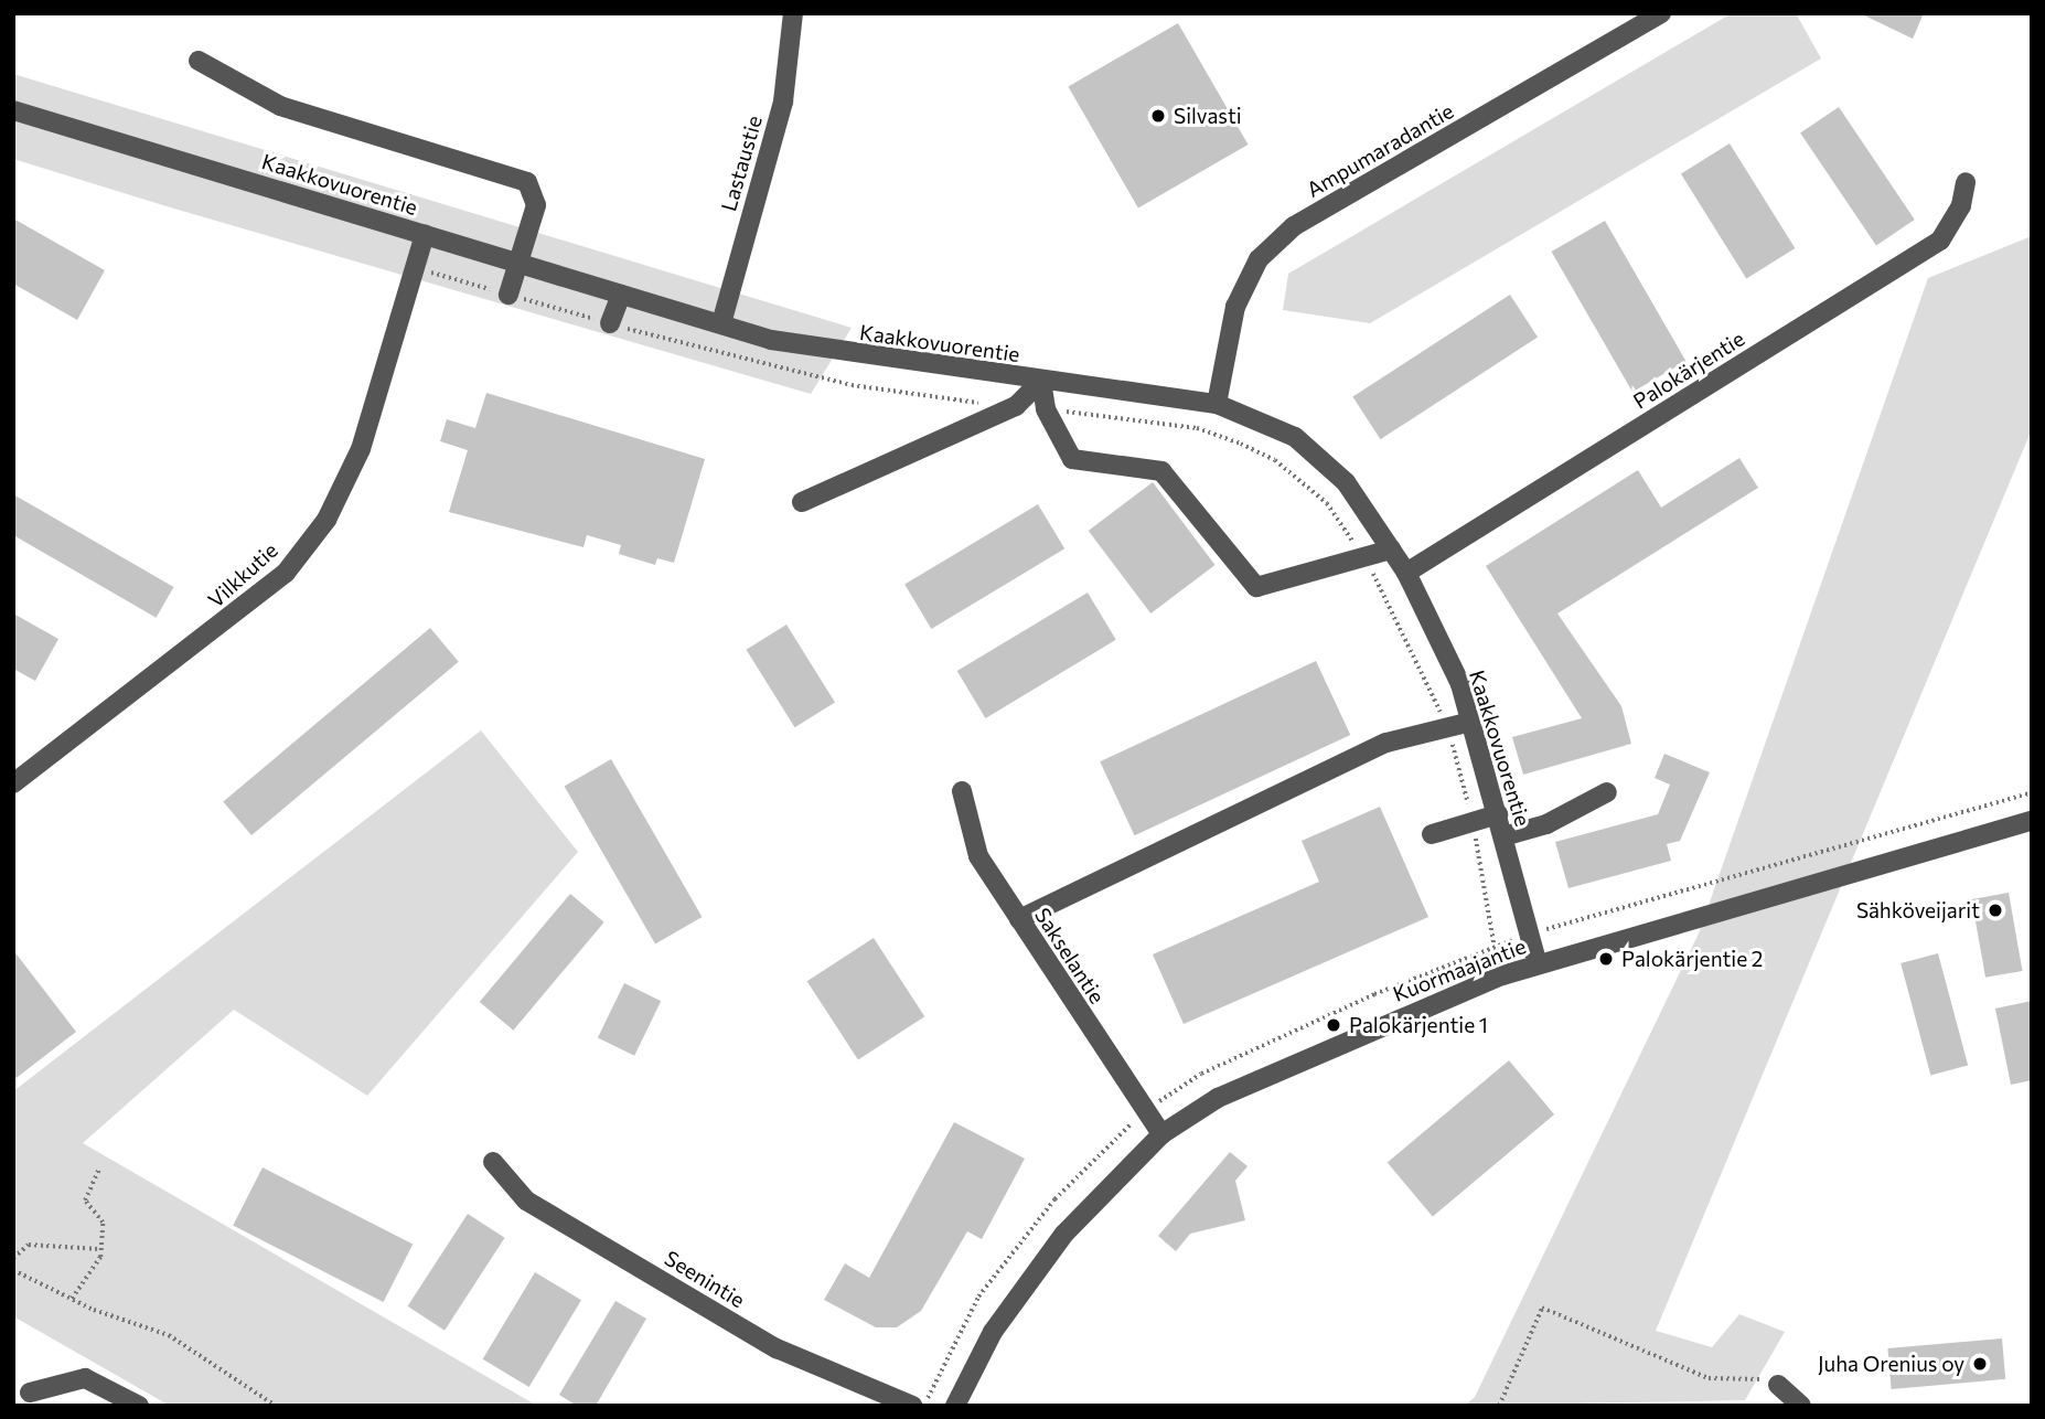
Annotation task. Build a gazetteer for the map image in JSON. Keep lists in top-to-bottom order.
{
  "streets": {
    "street": [
      "Ampumaradantie",
      "Lastaustie",
      "Kaakkovuorentie",
      "Palokärjentie",
      "Vilkkutie",
      "Sakselantie",
      "Kuormaajantie",
      "Seenintie"
    ]
  },
  "crossings": [
    ["Ampumaradantie", "Kaakkovuorentie"],
    ["Lastaustie", "Kaakkovuorentie"],
    ["Kaakkovuorentie", "Palokärjentie"],
    ["Kaakkovuorentie", "Vilkkutie"],
    ["Kaakkovuorentie", "Kuormaajantie"],
    ["Sakselantie", "Kuormaajantie"]
  ],
  "places": [
    "Silvasti",
    "Sähköveijarit",
    "Palokärjentie 2",
    "Palokärjentie 1",
    "Juha Orenius oy"
  ]
}
